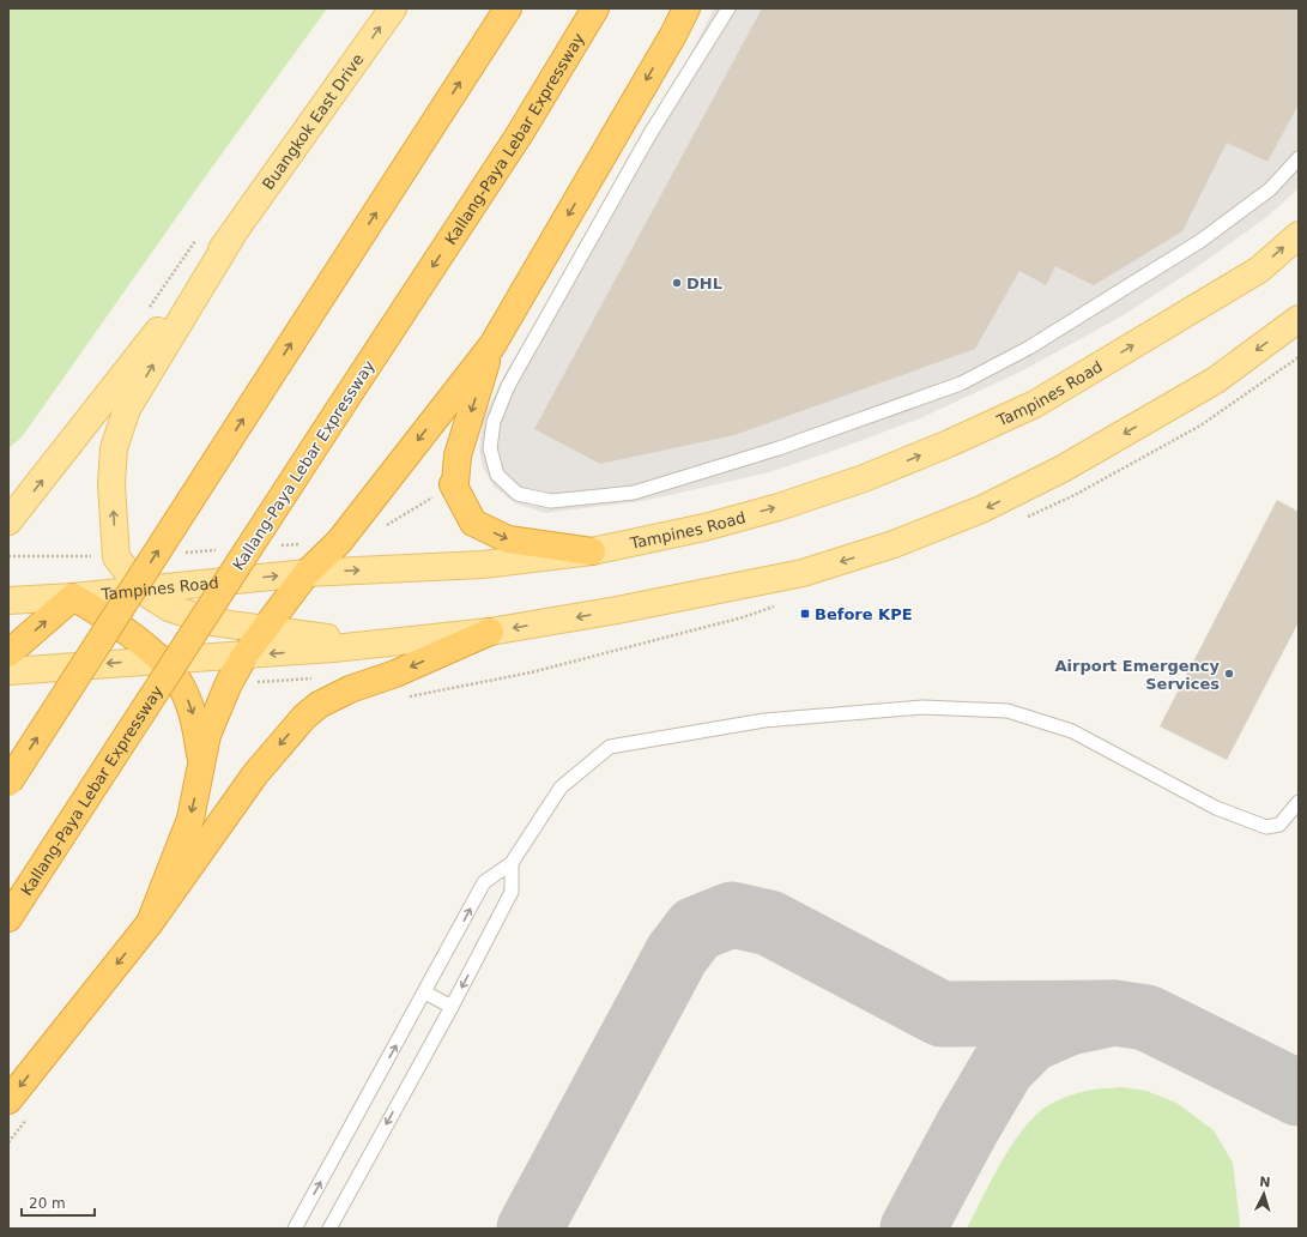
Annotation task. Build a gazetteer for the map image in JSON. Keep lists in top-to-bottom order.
{
  "streets": {
    "highway": ["Kallang-Paya Lebar Expressway"],
    "main road": ["Buangkok East Drive", "Tampines Road"]
  },
  "one_way": ["Buangkok East Drive"],
  "places": {
    "other": ["DHL", "Airport Emergency Services"],
    "transit": ["Before KPE"]
  },
  "scale_bar": "20 m",
  "north": "top"
}
